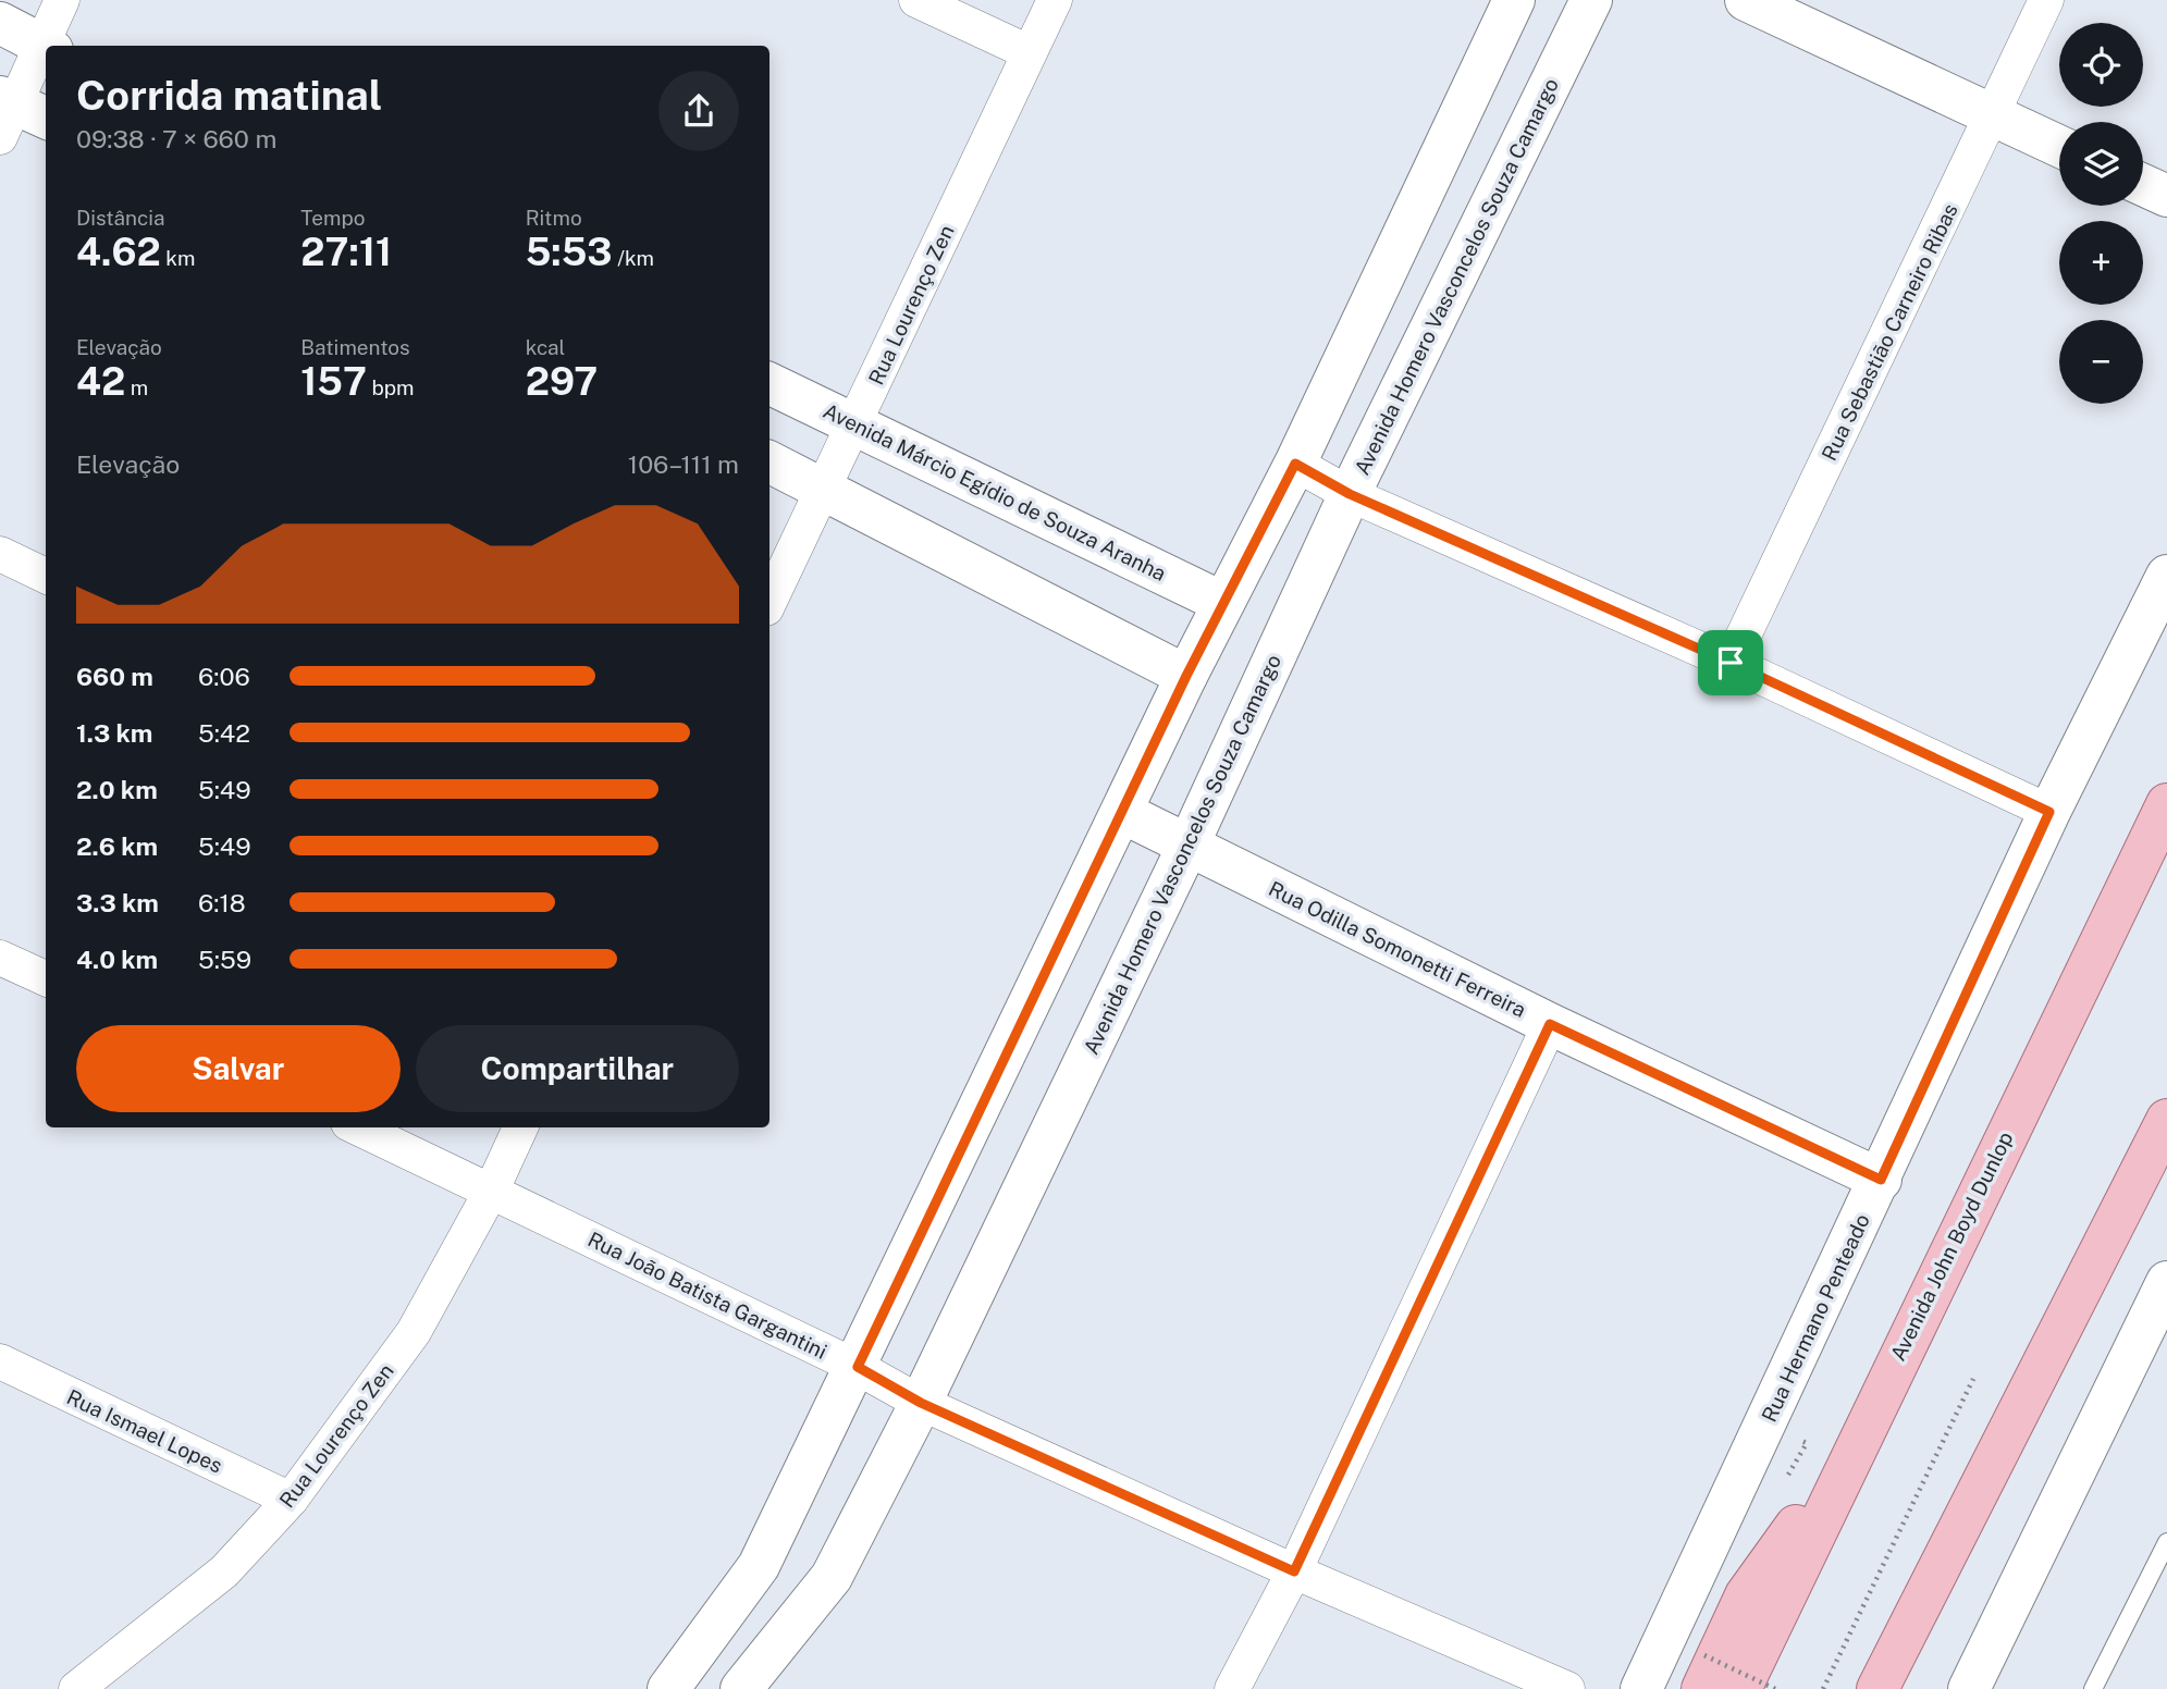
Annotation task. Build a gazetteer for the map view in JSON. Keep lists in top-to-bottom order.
{
  "streets": {
    "main road": [
      "Avenida Homero Vasconcelos Souza Camargo",
      "Avenida Márcio Egídio de Souza Aranha",
      "Rua Odilla Somonetti Ferreira",
      "Avenida John Boyd Dunlop",
      "Rua Hermano Penteado"
    ],
    "street": [
      "Rua Lourenço Zen",
      "Rua Sebastião Carneiro Ribas",
      "Rua João Batista Gargantini",
      "Rua Ismael Lopes"
    ]
  },
  "crossings": [
    ["Avenida Homero Vasconcelos Souza Camargo", "Rua Odilla Somonetti Ferreira"],
    ["Avenida Homero Vasconcelos Souza Camargo", "Rua João Batista Gargantini"],
    ["Rua Lourenço Zen", "Avenida Márcio Egídio de Souza Aranha"],
    ["Rua Lourenço Zen", "Rua João Batista Gargantini"],
    ["Rua Lourenço Zen", "Rua Ismael Lopes"],
    ["Rua Odilla Somonetti Ferreira", "Rua Hermano Penteado"]
  ],
  "page": {
    "map_buttons": ["+", "−"],
    "heading": ["Corrida matinal", "09:38 · 7 × 660 m"],
    "stats": [
      ["Distância", "4.62 km"],
      ["Tempo", "27:11"],
      ["Ritmo", "5:53 /km"],
      ["Elevação", "42 m"],
      ["Batimentos", "157 bpm"],
      ["kcal", "297"]
    ],
    "chart": ["Elevação", "106–111 m"],
    "list": [
      {
        "name": "660 m",
        "note": "6:06"
      },
      {
        "name": "1.3 km",
        "note": "5:42"
      },
      {
        "name": "2.0 km",
        "note": "5:49"
      },
      {
        "name": "2.6 km",
        "note": "5:49"
      },
      {
        "name": "3.3 km",
        "note": "6:18"
      },
      {
        "name": "4.0 km",
        "note": "5:59"
      }
    ],
    "buttons": ["Salvar", "Compartilhar"]
  }
}
